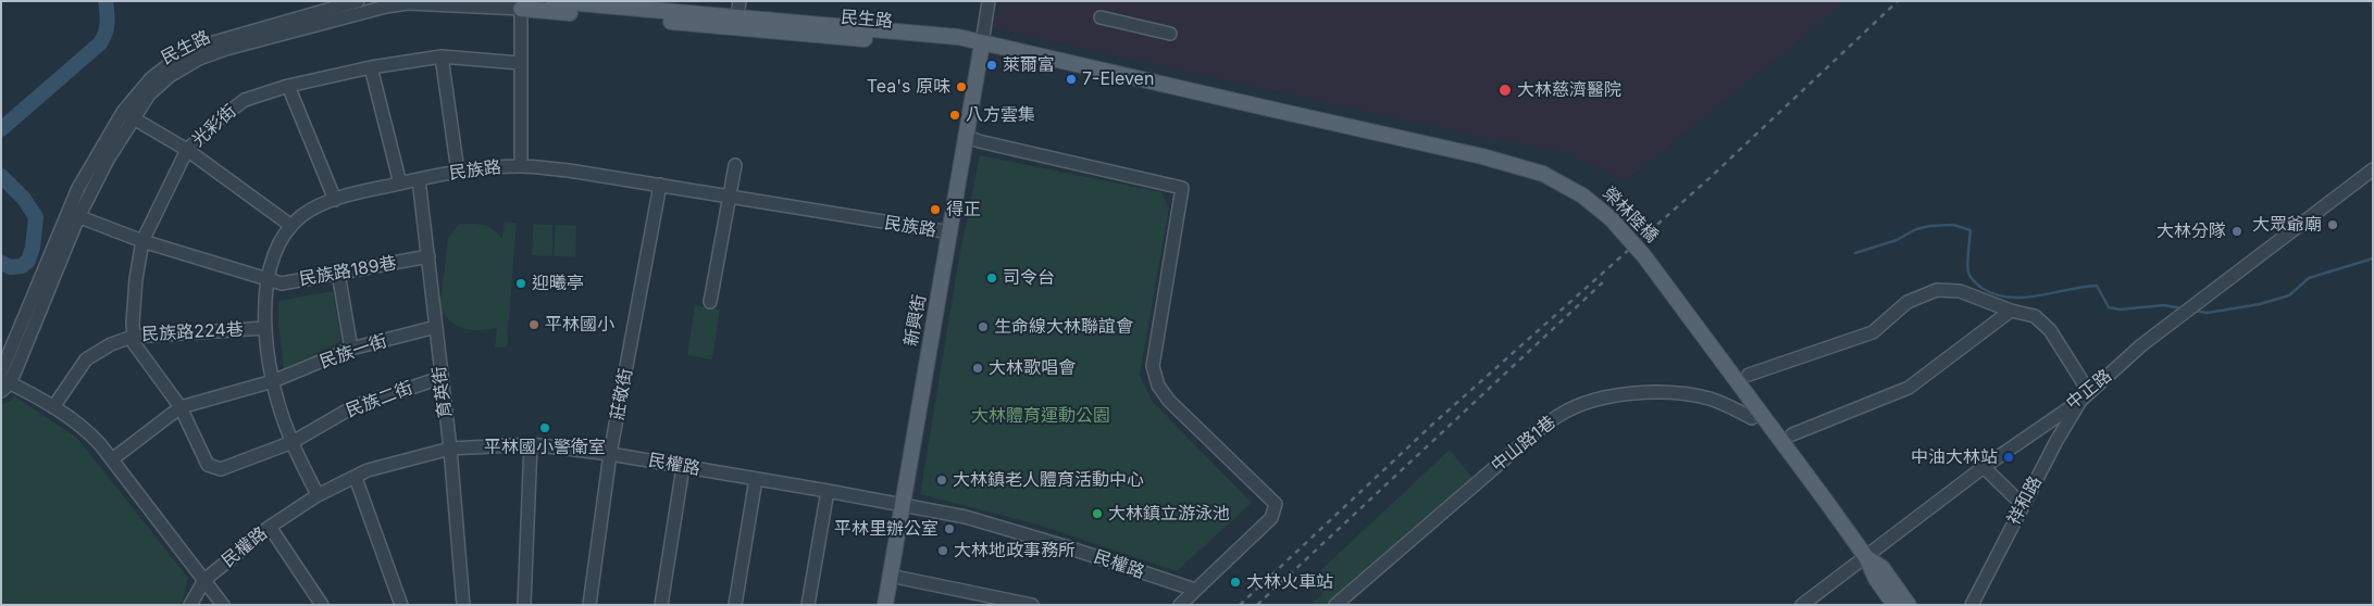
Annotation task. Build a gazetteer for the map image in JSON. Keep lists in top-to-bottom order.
{
  "streets": {
    "main road": ["民生路", "榮林陸橋", "新興街"],
    "street": [
      "光彩街",
      "民族路",
      "民族路189巷",
      "民族路224巷",
      "民族一街",
      "中正路",
      "育英街",
      "莊敬街",
      "民族二街",
      "中山路1巷",
      "民權路",
      "祥和路"
    ]
  },
  "crossings": [
    ["民生路", "榮林陸橋"],
    ["民生路", "民族路189巷"],
    ["民生路", "新興街"],
    ["光彩街", "民族路189巷"],
    ["光彩街", "民族路224巷"],
    ["民族路", "民族路189巷"],
    ["民族路", "新興街"],
    ["民族路", "民族路224巷"],
    ["民族路", "民族一街"],
    ["民族路", "育英街"],
    ["民族路", "莊敬街"],
    ["民族路", "民族二街"],
    ["民族路", "民權路"],
    ["榮林陸橋", "中正路"],
    ["民族路189巷", "育英街"],
    ["新興街", "民權路"],
    ["民族一街", "育英街"],
    ["民族一街", "民族二街"],
    ["中正路", "祥和路"],
    ["育英街", "民族二街"],
    ["育英街", "民權路"],
    ["莊敬街", "民權路"]
  ],
  "parks": ["大林體育運動公園"],
  "places": [
    "萊爾富",
    "7-Eleven",
    "Tea's 原味",
    "大林慈濟醫院",
    "八方雲集",
    "得正",
    "大眾爺廟",
    "大林分隊",
    "司令台",
    "迎曦亭",
    "平林國小",
    "生命線大林聯誼會",
    "大林歌唱會",
    "平林國小警衛室",
    "中油大林站",
    "大林鎮老人體育活動中心",
    "大林鎮立游泳池",
    "平林里辦公室",
    "大林地政事務所",
    "大林火車站"
  ]
}
